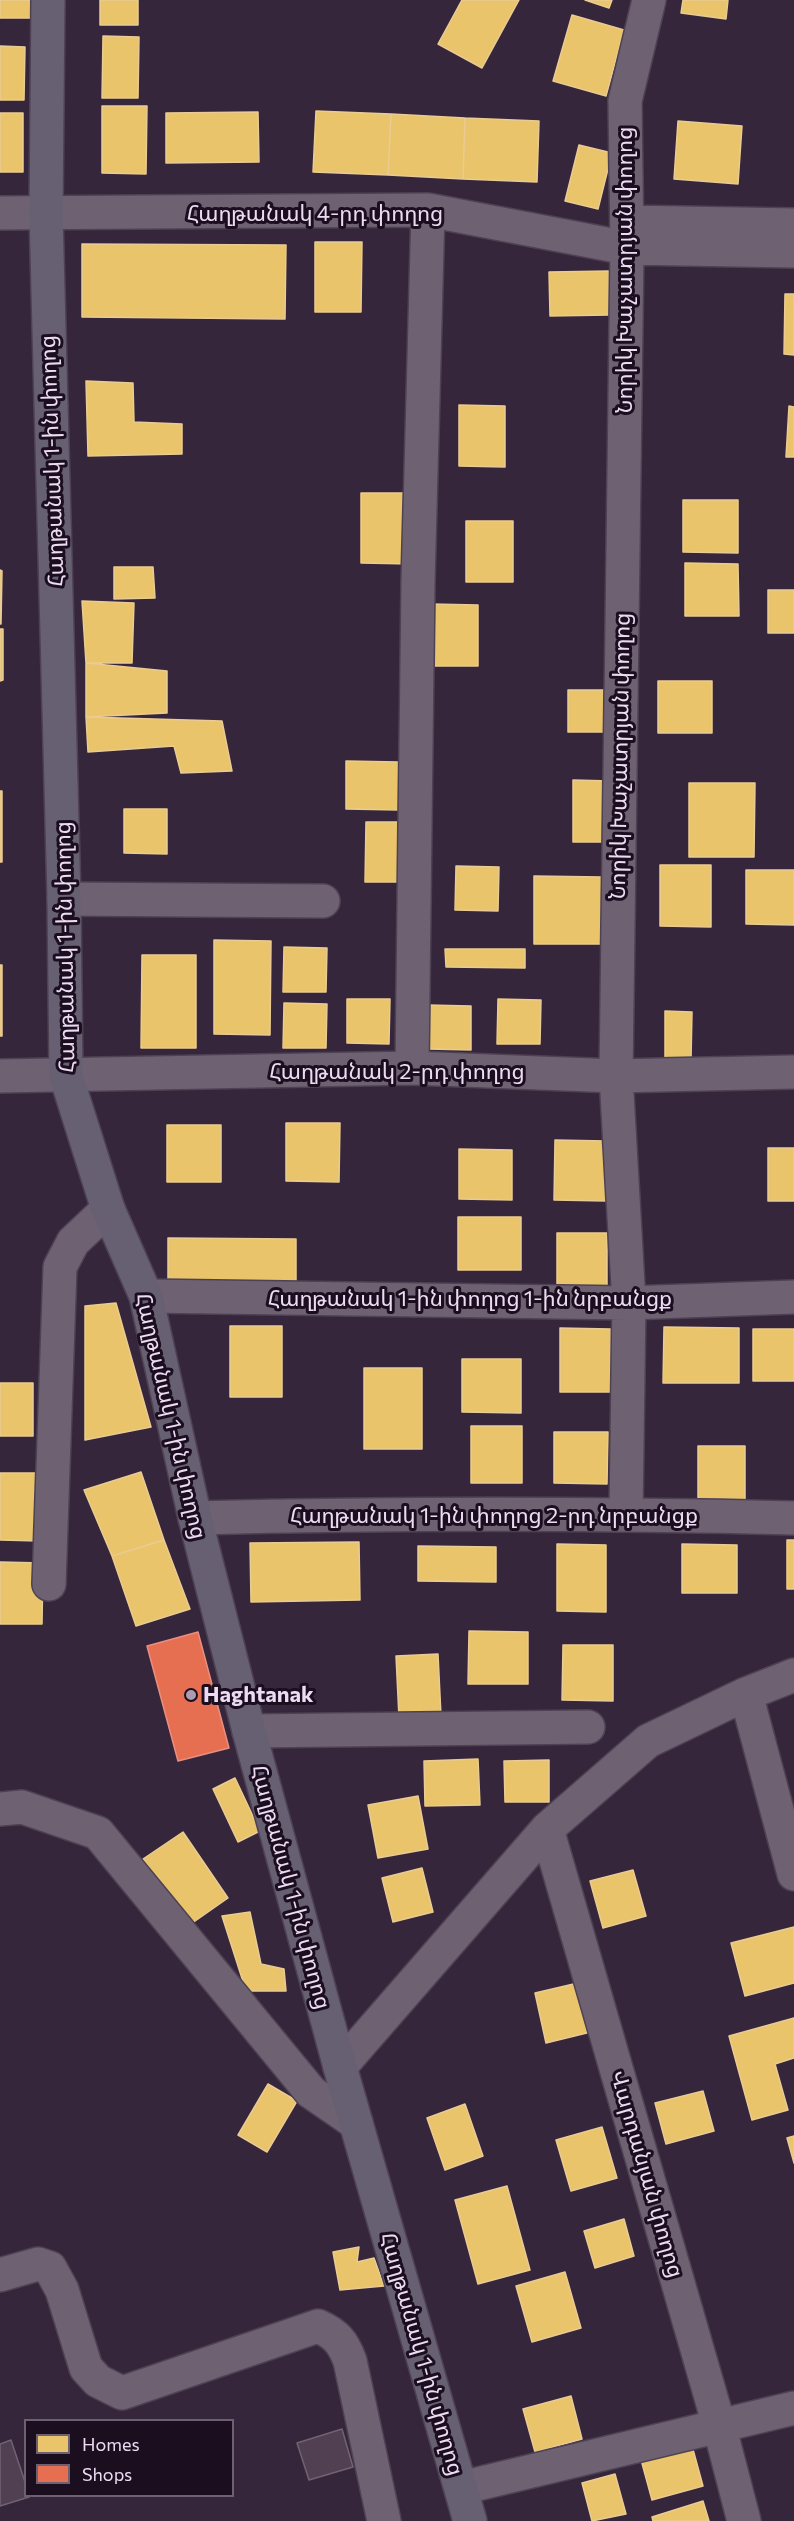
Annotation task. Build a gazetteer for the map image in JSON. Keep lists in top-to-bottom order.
{
  "streets": {
    "main road": ["Հաղթանակ 1-ին փողոց"],
    "street": [
      "Հաղթանակ 4-րդ փողոց",
      "Նորիկ Խաչատրյան փողոց",
      "Հաղթանակ 2-րդ փողոց",
      "Հաղթանակ 1-ին փողոց 1-ին նրբանցք",
      "Հաղթանակ 1-ին փողոց 2-րդ նրբանցք",
      "Վարդանյան փողոց"
    ]
  },
  "crossings": [
    ["Հաղթանակ 4-րդ փողոց", "Նորիկ Խաչատրյան փողոց"],
    ["Հաղթանակ 4-րդ փողոց", "Հաղթանակ 1-ին փողոց"],
    ["Նորիկ Խաչատրյան փողոց", "Հաղթանակ 2-րդ փողոց"],
    ["Նորիկ Խաչատրյան փողոց", "Հաղթանակ 1-ին փողոց 1-ին նրբանցք"],
    ["Նորիկ Խաչատրյան փողոց", "Հաղթանակ 1-ին փողոց 2-րդ նրբանցք"],
    ["Հաղթանակ 1-ին փողոց", "Հաղթանակ 2-րդ փողոց"],
    ["Հաղթանակ 1-ին փողոց", "Հաղթանակ 1-ին փողոց 1-ին նրբանցք"],
    ["Հաղթանակ 1-ին փողոց", "Հաղթանակ 1-ին փողոց 2-րդ նրբանցք"]
  ],
  "places": ["Haghtanak"],
  "legend": ["Homes", "Shops"]
}
